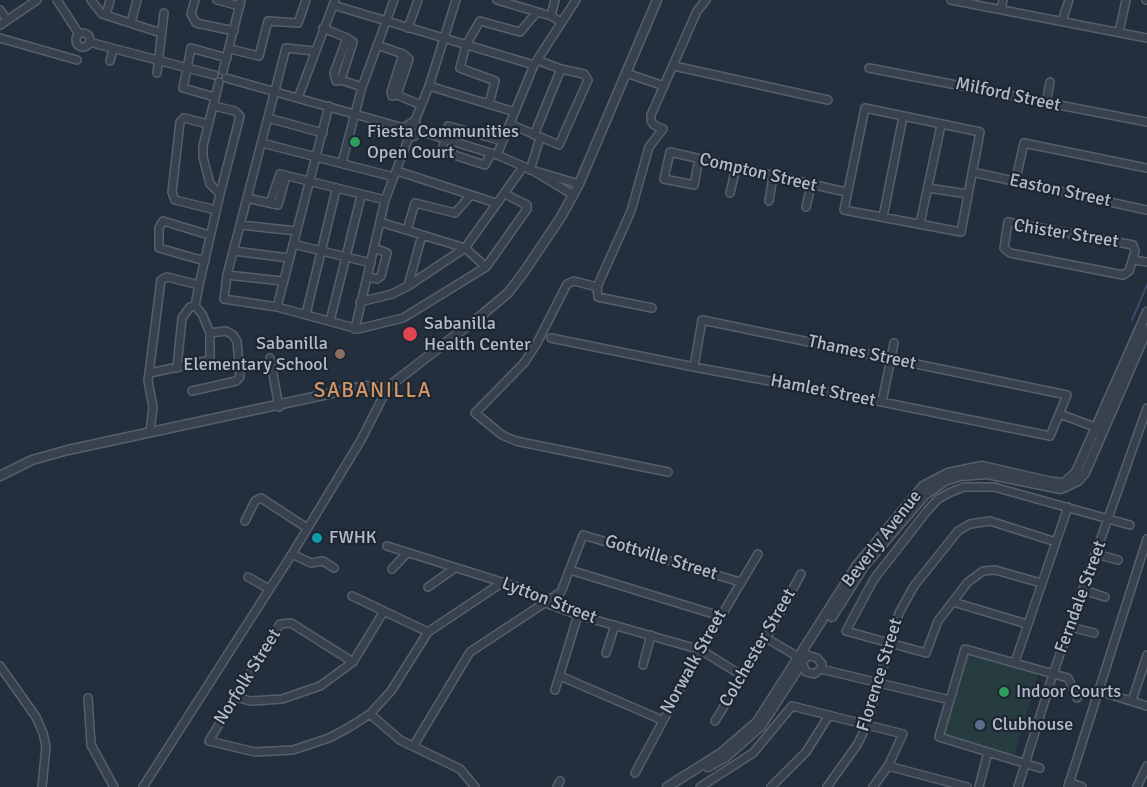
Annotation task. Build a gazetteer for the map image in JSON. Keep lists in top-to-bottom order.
{
  "streets": {
    "street": [
      "Milford Street",
      "Compton Street",
      "Easton Street",
      "Chister Street",
      "Thames Street",
      "Hamlet Street",
      "Beverly Avenue",
      "Gottville Street",
      "Ferndale Street",
      "Lytton Street",
      "Colchester Street",
      "Norwalk Street",
      "Florence Street",
      "Norfolk Street"
    ]
  },
  "crossings": [
    ["Thames Street", "Hamlet Street"],
    ["Gottville Street", "Norwalk Street"],
    ["Lytton Street", "Colchester Street"],
    ["Lytton Street", "Norwalk Street"]
  ],
  "districts": ["SABANILLA"],
  "places": [
    "Fiesta Communities Open Court",
    "Sabanilla Health Center",
    "Sabanilla Elementary School",
    "FWHK",
    "Indoor Courts",
    "Clubhouse"
  ]
}
